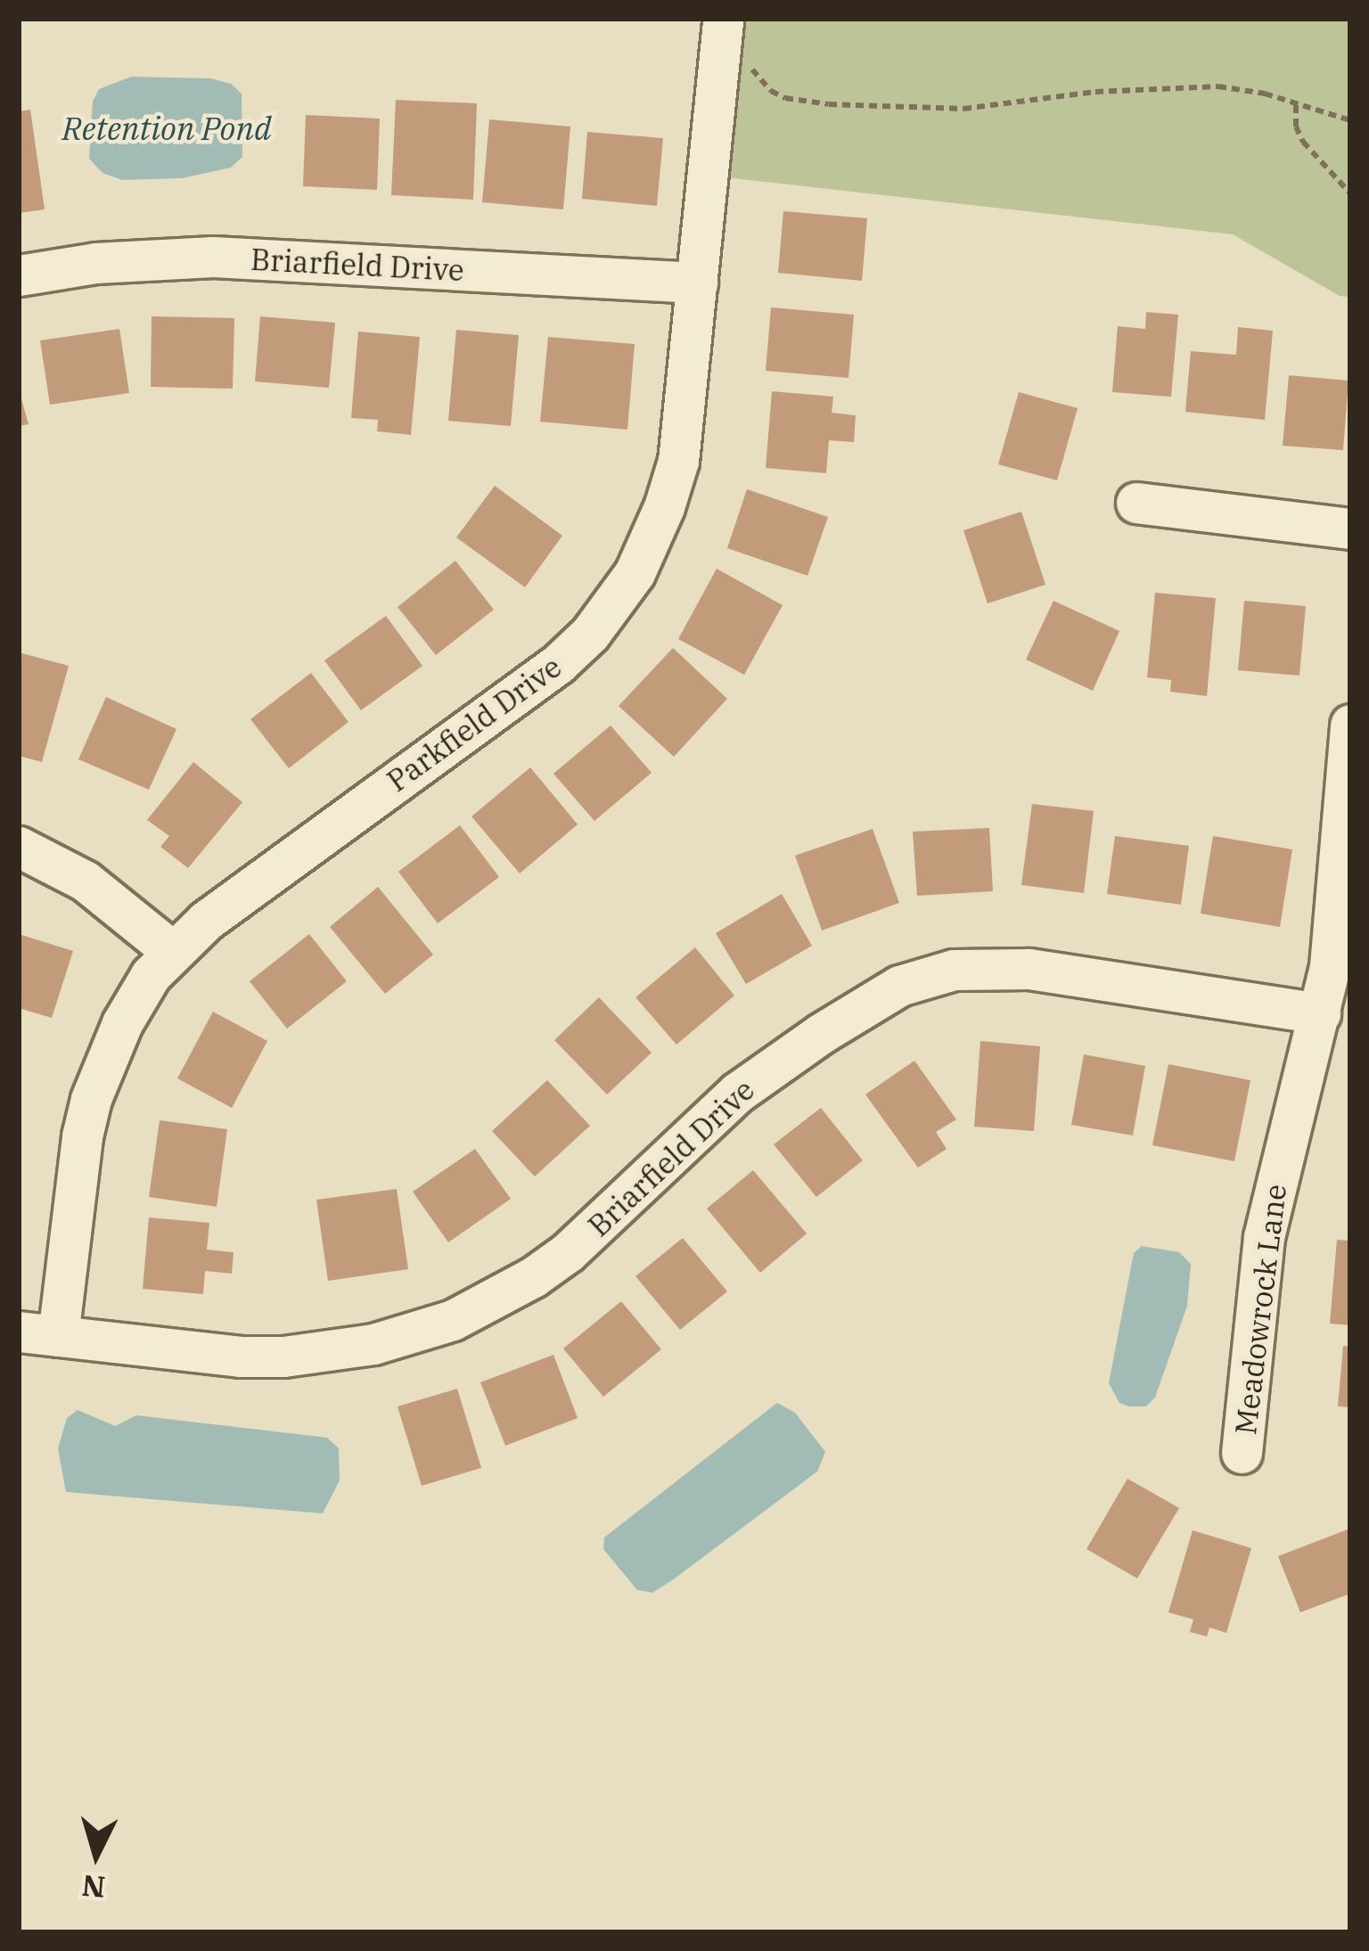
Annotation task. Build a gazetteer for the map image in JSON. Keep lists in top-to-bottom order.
{
  "streets": {
    "street": ["Briarfield Drive", "Parkfield Drive", "Meadowrock Lane"]
  },
  "crossings": [
    ["Briarfield Drive", "Parkfield Drive"],
    ["Briarfield Drive", "Meadowrock Lane"]
  ],
  "water": ["Retention Pond"],
  "north": "bottom"
}
